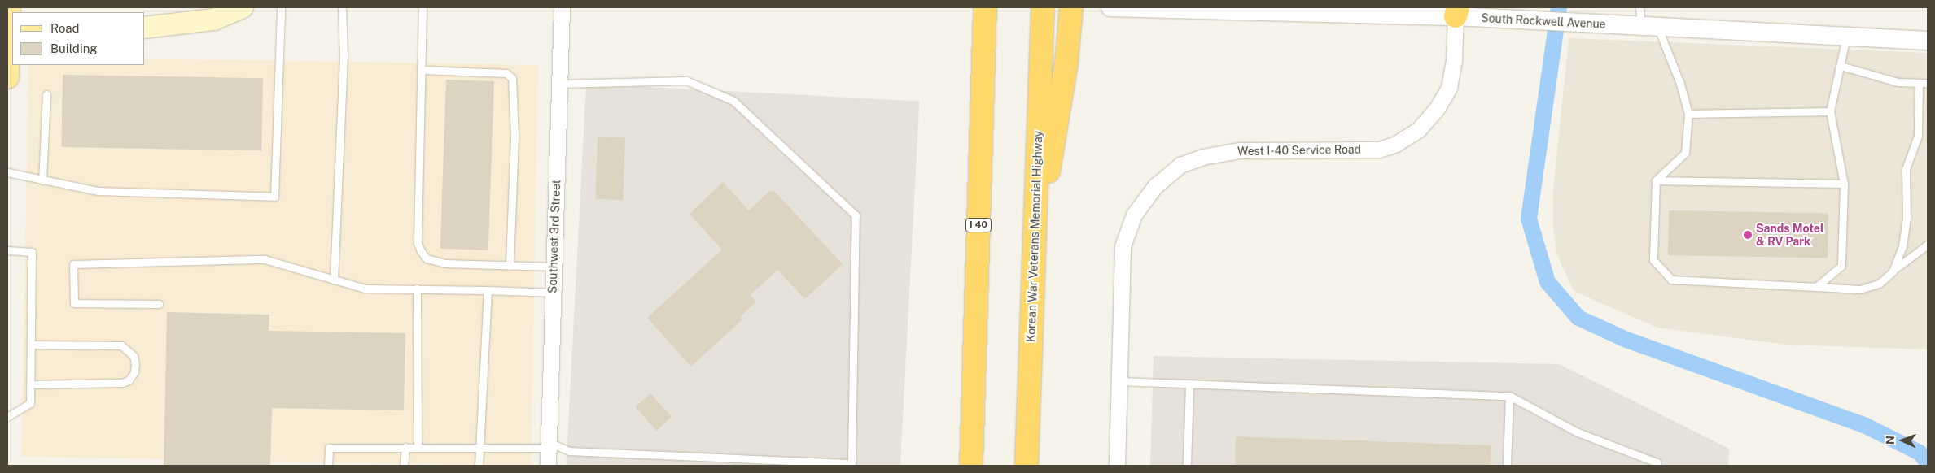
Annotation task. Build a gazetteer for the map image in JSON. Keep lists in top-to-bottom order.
{
  "streets": {
    "highway": ["I 40", "Korean War Veterans Memorial Highway"],
    "street": ["South Rockwell Avenue", "West I-40 Service Road", "Southwest 3rd Street"]
  },
  "crossings": [
    ["South Rockwell Avenue", "West I-40 Service Road"]
  ],
  "places": ["Sands Motel & RV Park"],
  "legend": ["Road", "Building"],
  "north": "left"
}
